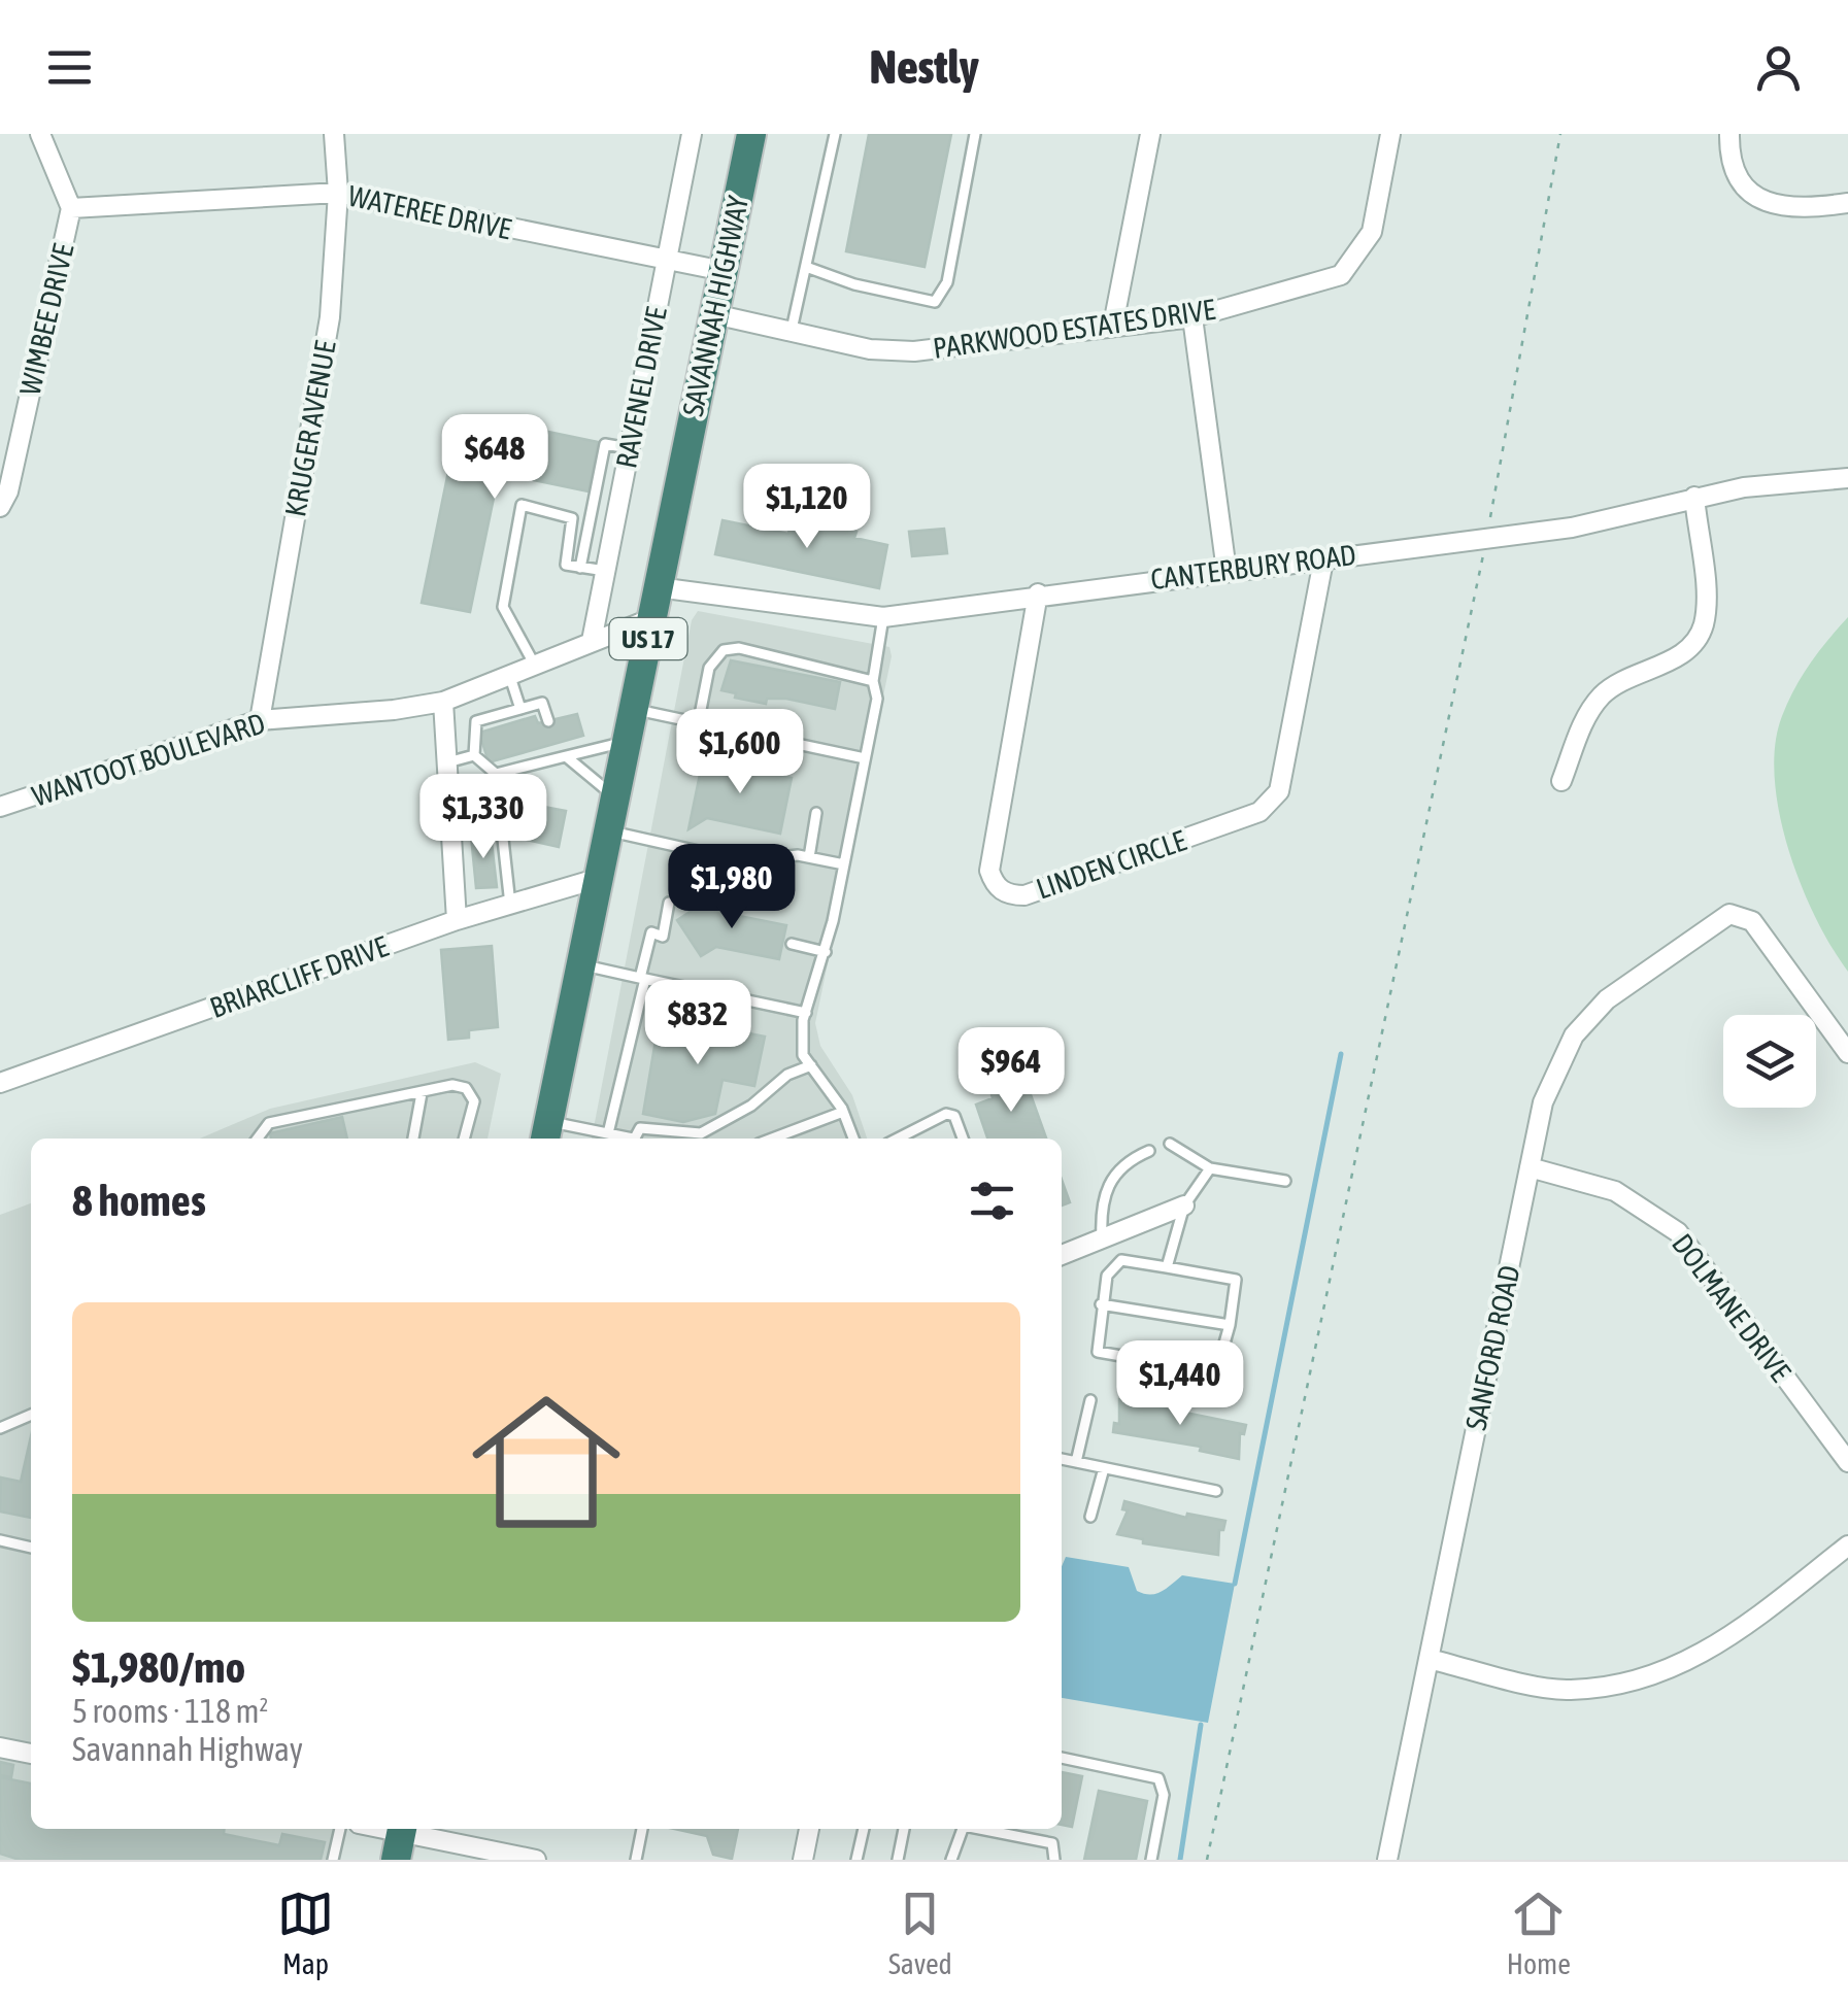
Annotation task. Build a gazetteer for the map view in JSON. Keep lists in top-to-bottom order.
{
  "streets": {
    "highway": ["SAVANNAH HIGHWAY", "US 17"],
    "street": [
      "WATEREE DRIVE",
      "WIMBEE DRIVE",
      "PARKWOOD ESTATES DRIVE",
      "RAVENEL DRIVE",
      "KRUGER AVENUE",
      "CANTERBURY ROAD",
      "WANTOOT BOULEVARD",
      "LINDEN CIRCLE",
      "BRIARCLIFF DRIVE",
      "DOLMANE DRIVE",
      "SANFORD ROAD"
    ]
  },
  "crossings": [
    ["WATEREE DRIVE", "SAVANNAH HIGHWAY"],
    ["WATEREE DRIVE", "WIMBEE DRIVE"],
    ["WATEREE DRIVE", "RAVENEL DRIVE"],
    ["WATEREE DRIVE", "KRUGER AVENUE"],
    ["SAVANNAH HIGHWAY", "PARKWOOD ESTATES DRIVE"],
    ["SAVANNAH HIGHWAY", "CANTERBURY ROAD"],
    ["SAVANNAH HIGHWAY", "WANTOOT BOULEVARD"],
    ["SAVANNAH HIGHWAY", "BRIARCLIFF DRIVE"],
    ["RAVENEL DRIVE", "WANTOOT BOULEVARD"],
    ["KRUGER AVENUE", "WANTOOT BOULEVARD"],
    ["CANTERBURY ROAD", "LINDEN CIRCLE"],
    ["DOLMANE DRIVE", "SANFORD ROAD"]
  ],
  "page": {
    "header": "Nestly",
    "price": [
      "$648",
      "$1,120",
      "$1,600",
      "$1,330",
      "$1,980",
      "$832",
      "$964",
      "$1,440"
    ],
    "heading": "8 homes",
    "list": [
      {
        "name": "$1,980/mo",
        "note": "5 rooms · 118 m² · Savannah Highway"
      }
    ],
    "tabs": ["Map", "Saved", "Home"]
  }
}
